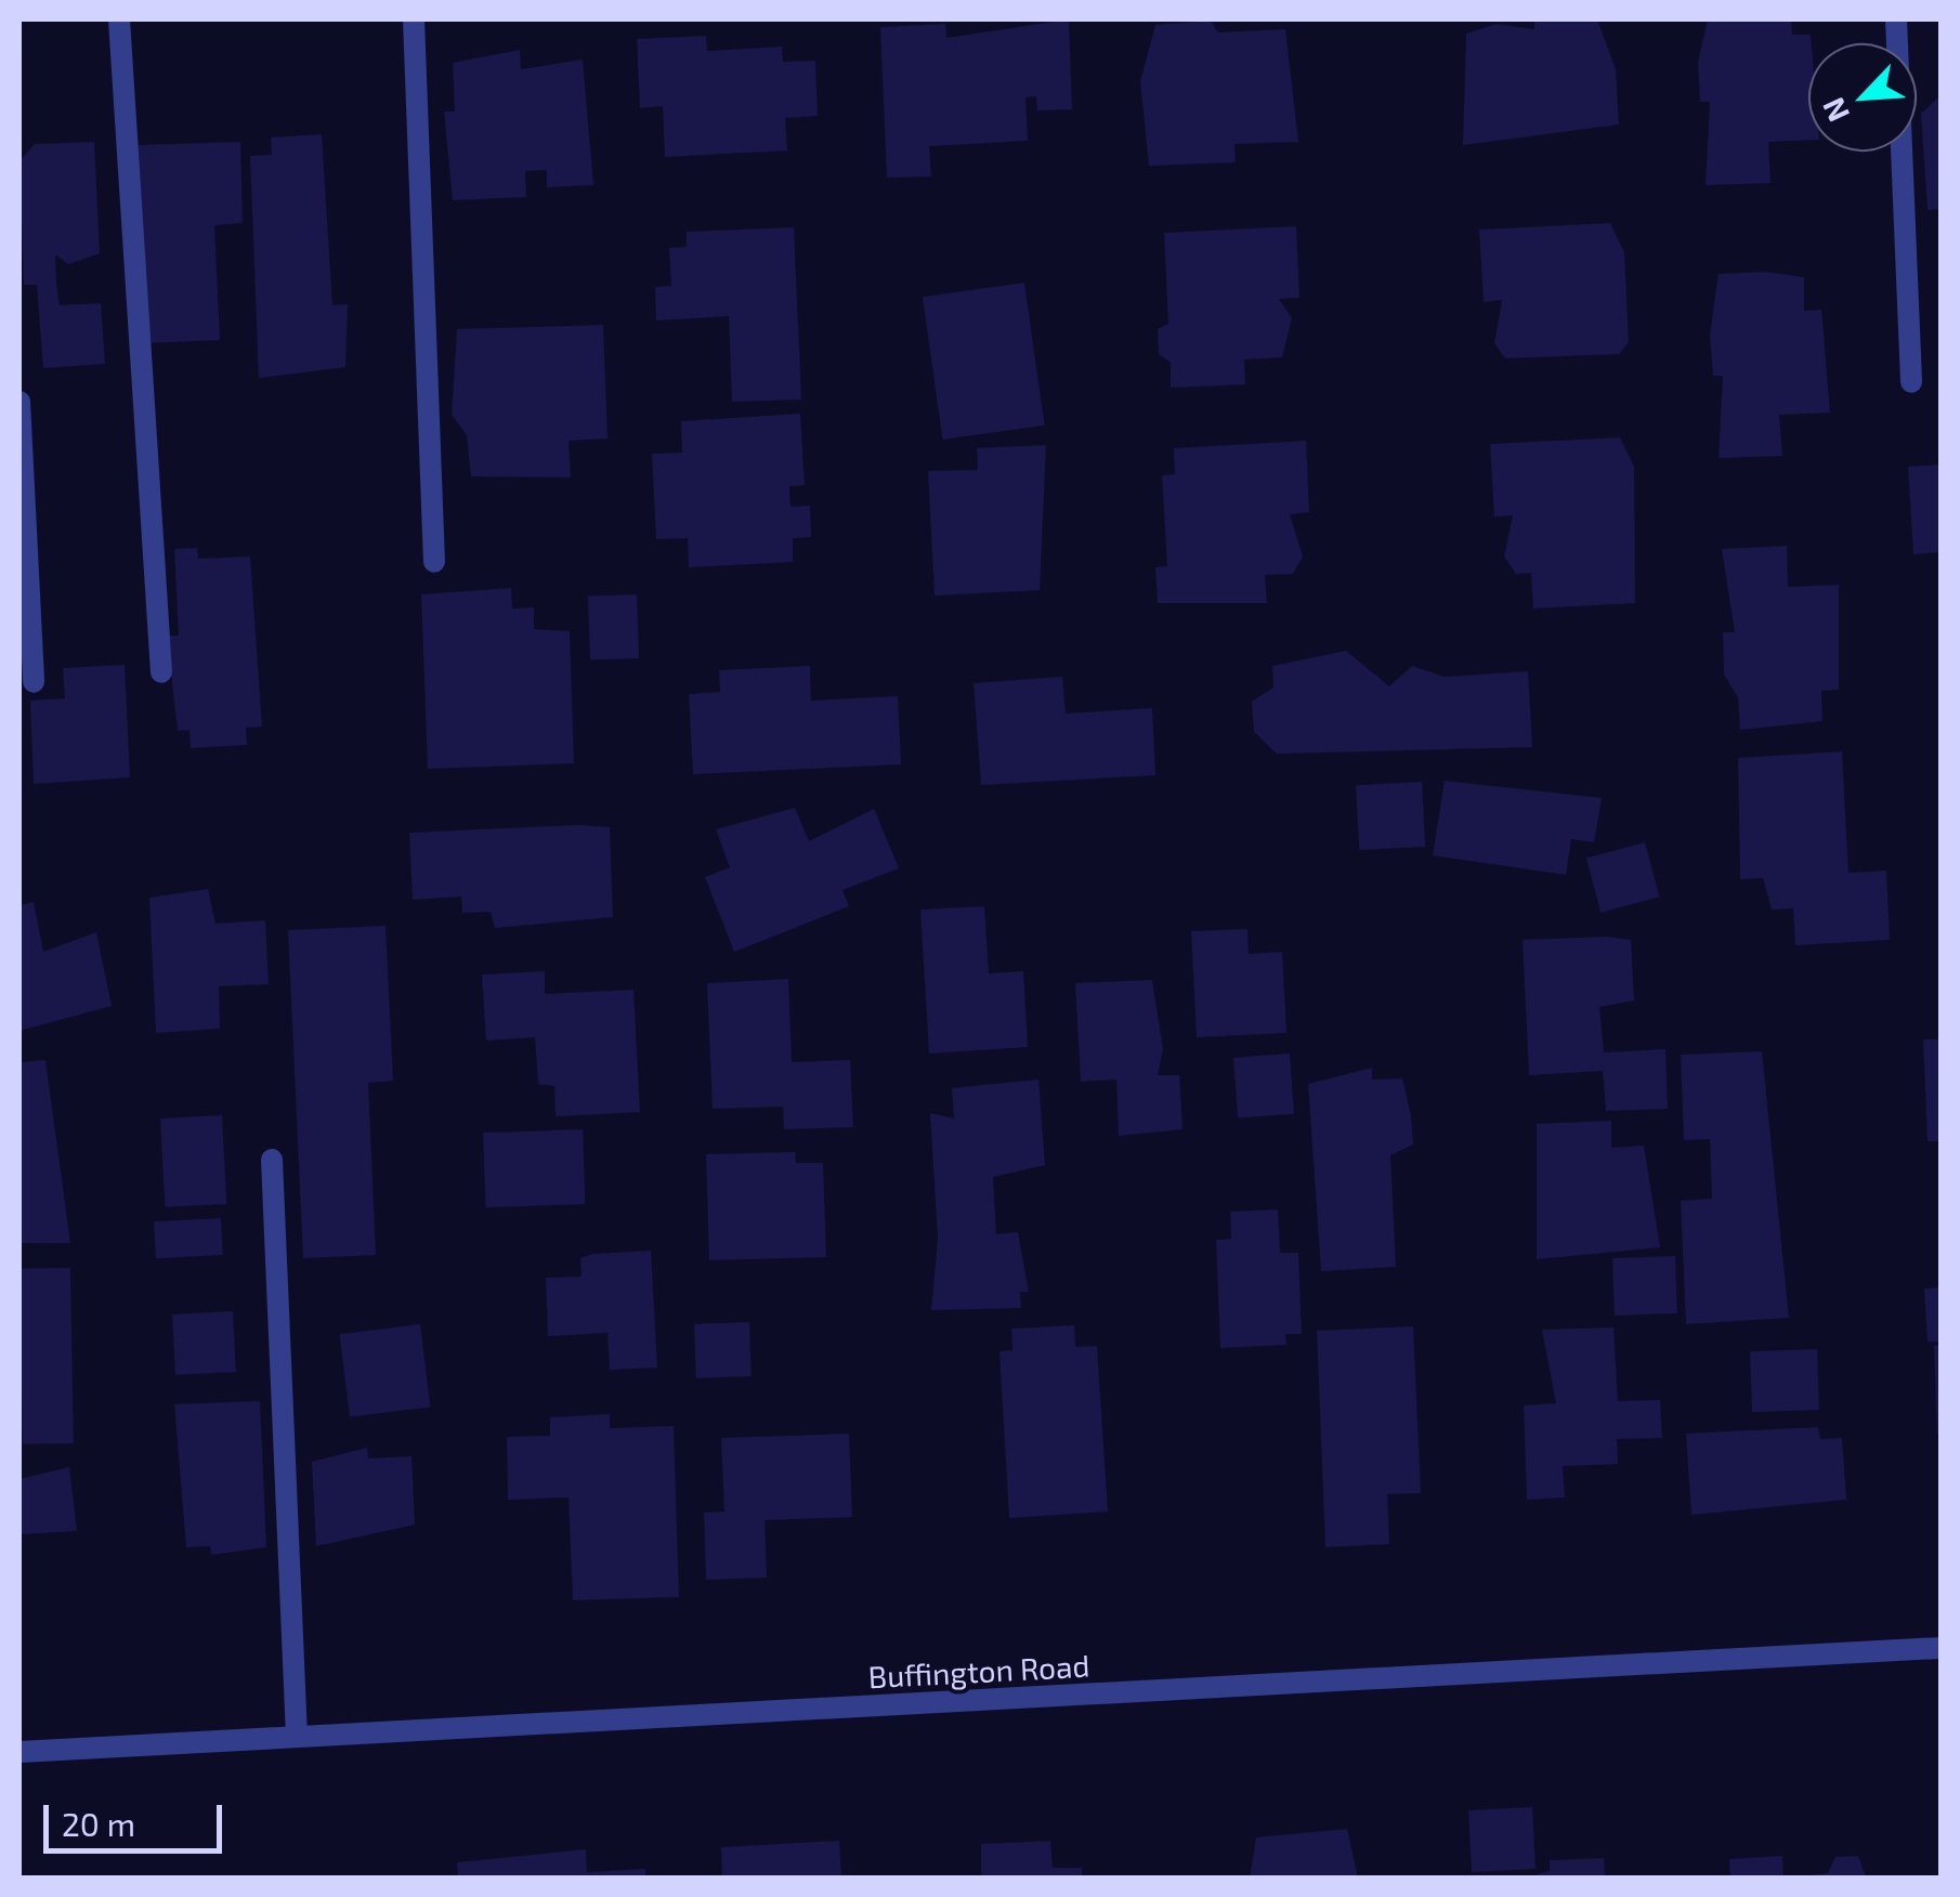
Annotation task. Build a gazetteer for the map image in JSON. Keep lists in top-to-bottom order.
{
  "streets": {
    "street": ["Buffington Road"]
  },
  "scale_bar": "20 m",
  "north": "bottom left"
}
